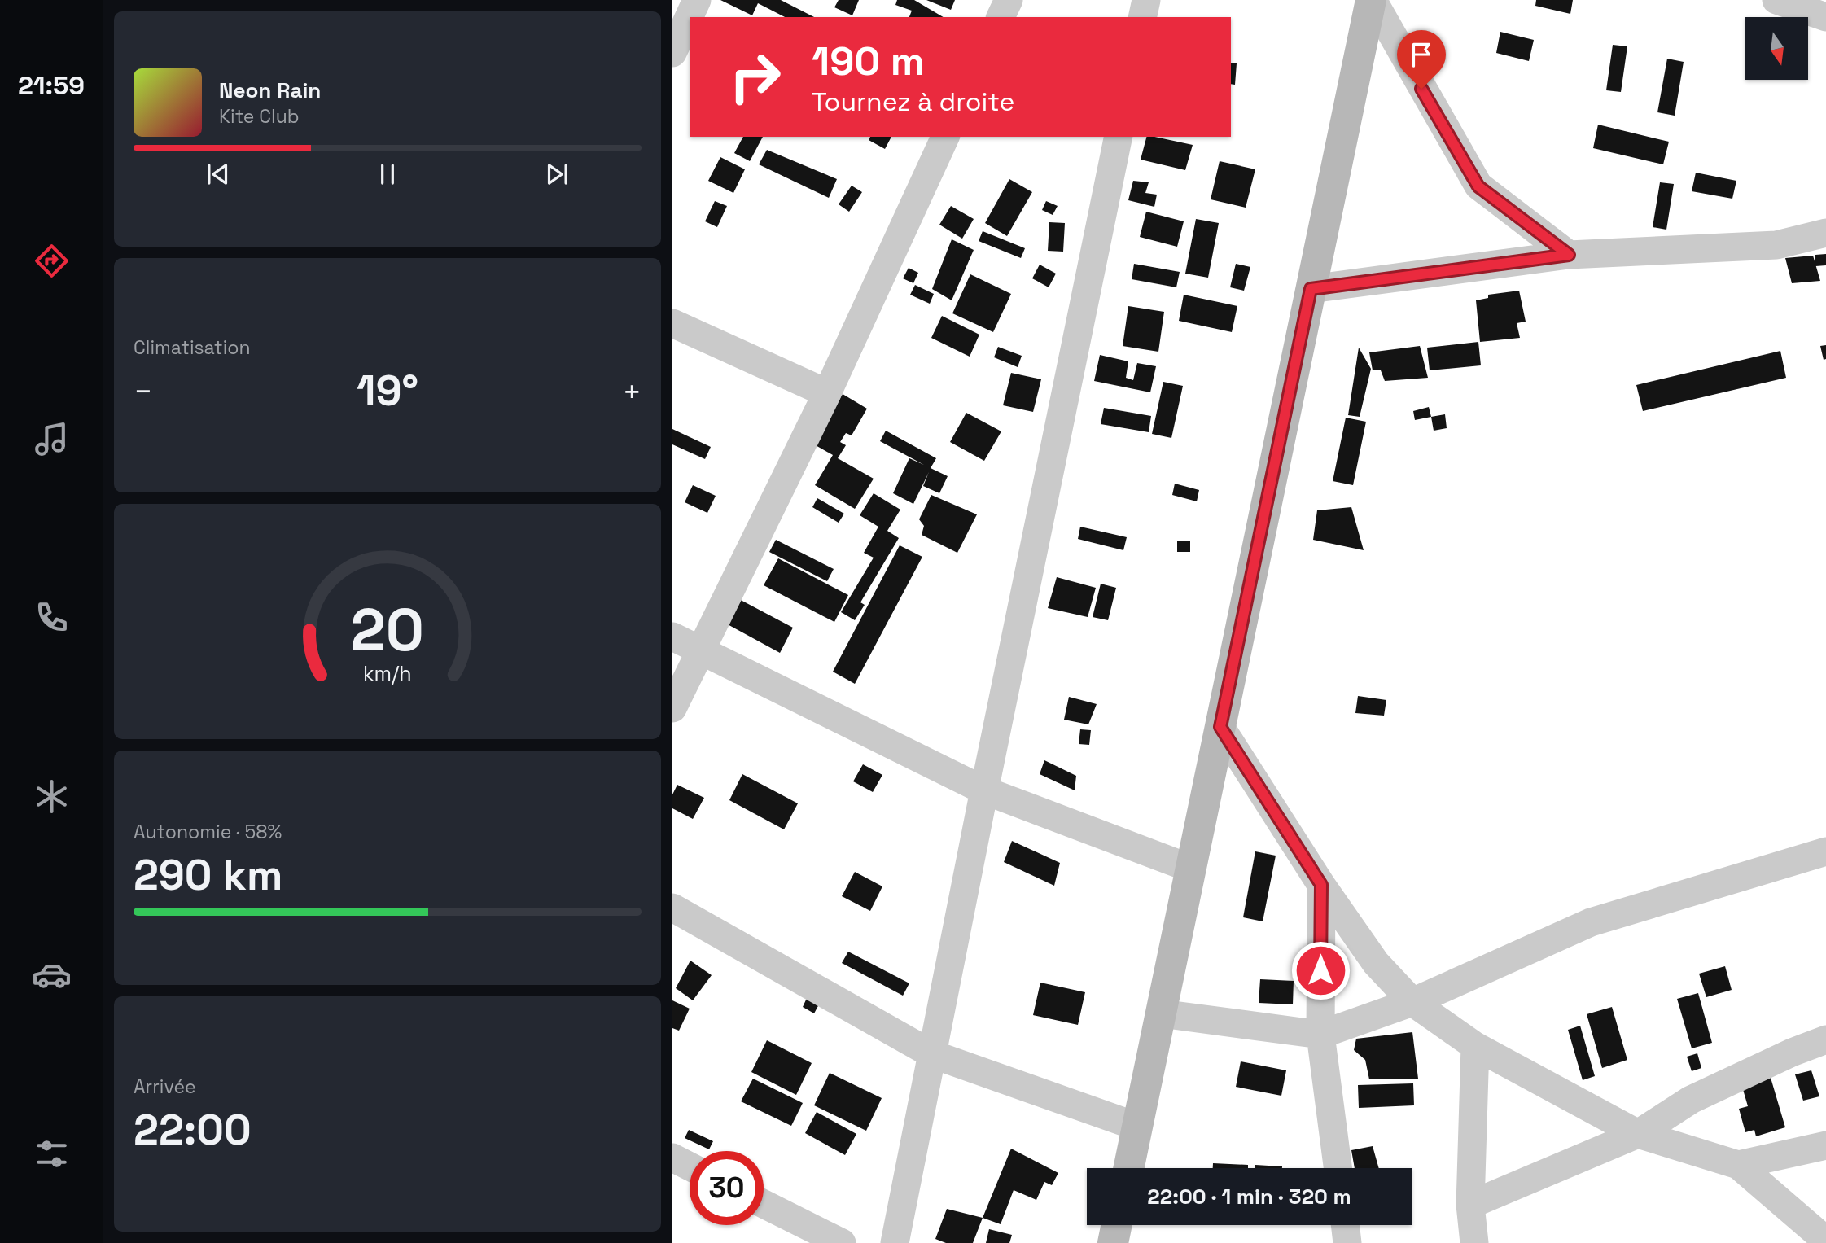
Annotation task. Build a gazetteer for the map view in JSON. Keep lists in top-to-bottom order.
{
  "north": "bottom",
  "page": {
    "tabs": "21:59",
    "turn": ["190 m", "Tournez à droite"],
    "song": ["Neon Rain", "Kite Club"],
    "tile": [
      "Climatisation",
      ["Autonomie · 58%", "290 km"],
      ["Arrivée", "22:00"]
    ],
    "heat": ["−", "19°", "+"],
    "limit": "30",
    "trip": "22:00 · 1 min · 320 m",
    "gauge": ["20", "km/h"]
  }
}
